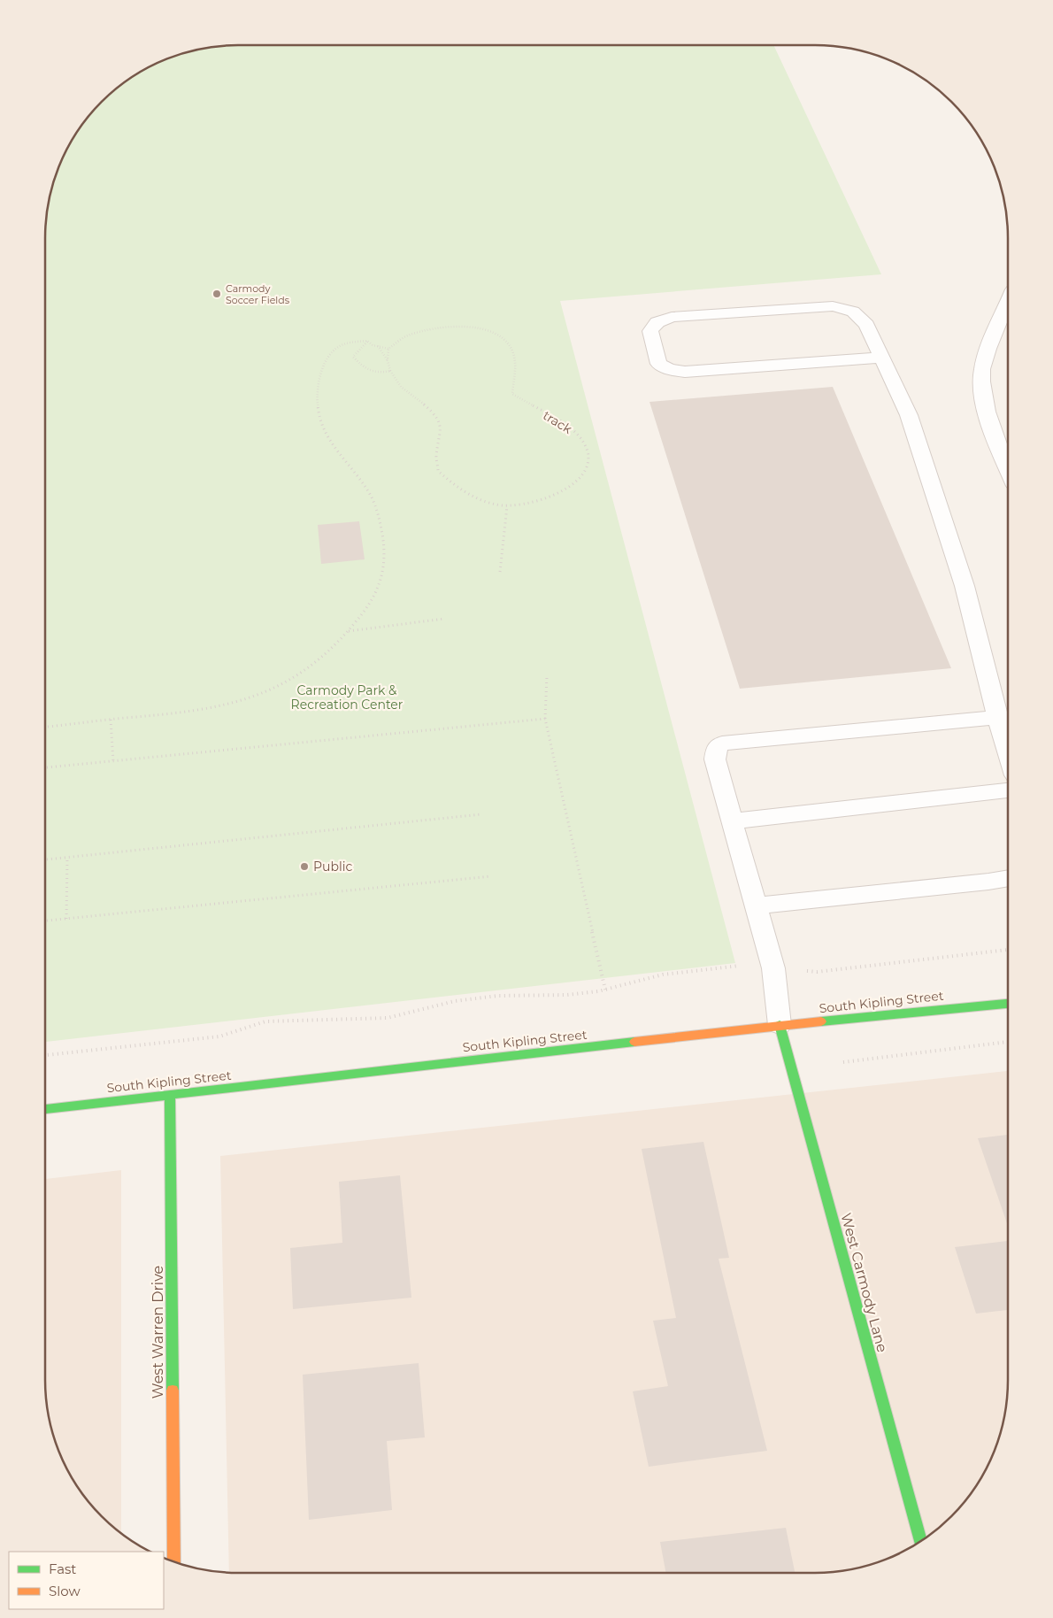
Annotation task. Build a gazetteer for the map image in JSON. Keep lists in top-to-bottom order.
{
  "streets": {
    "street": ["South Kipling Street", "West Carmody Lane", "West Warren Drive"],
    "path": ["track"]
  },
  "crossings": [
    ["South Kipling Street", "West Carmody Lane"],
    ["South Kipling Street", "West Warren Drive"]
  ],
  "parks": ["Carmody Park & Recreation Center"],
  "places": ["Carmody Soccer Fields", "Public"],
  "legend": ["Fast", "Slow"]
}
